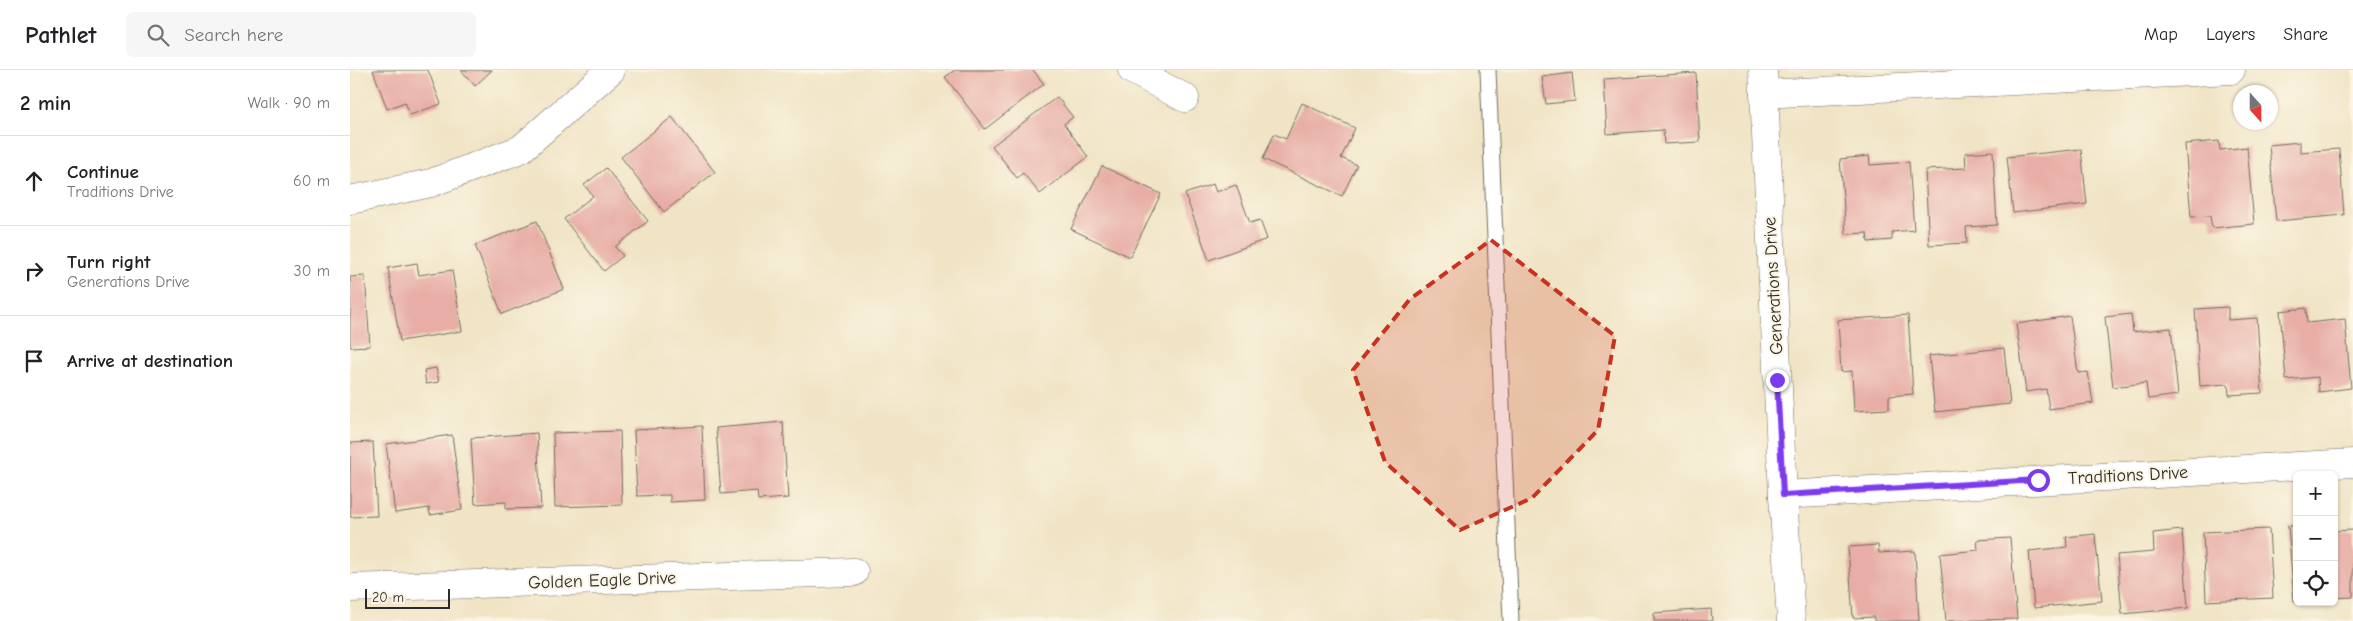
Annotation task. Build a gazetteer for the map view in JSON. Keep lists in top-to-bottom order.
{
  "streets": {
    "street": ["Generations Drive", "Traditions Drive", "Golden Eagle Drive"]
  },
  "crossings": [
    ["Generations Drive", "Traditions Drive"]
  ],
  "scale_bar": "20 m",
  "north": "bottom",
  "page": {
    "header": "Pathlet",
    "search": "Search here",
    "nav": ["Map", "Layers", "Share"],
    "heading": ["2 min", "Walk · 90 m"],
    "list": [
      ["Continue", "Traditions Drive", "60 m"],
      ["Turn right", "Generations Drive", "30 m"],
      "Arrive at destination"
    ],
    "map_buttons": ["+", "−"],
    "scale": "20 m"
  }
}
